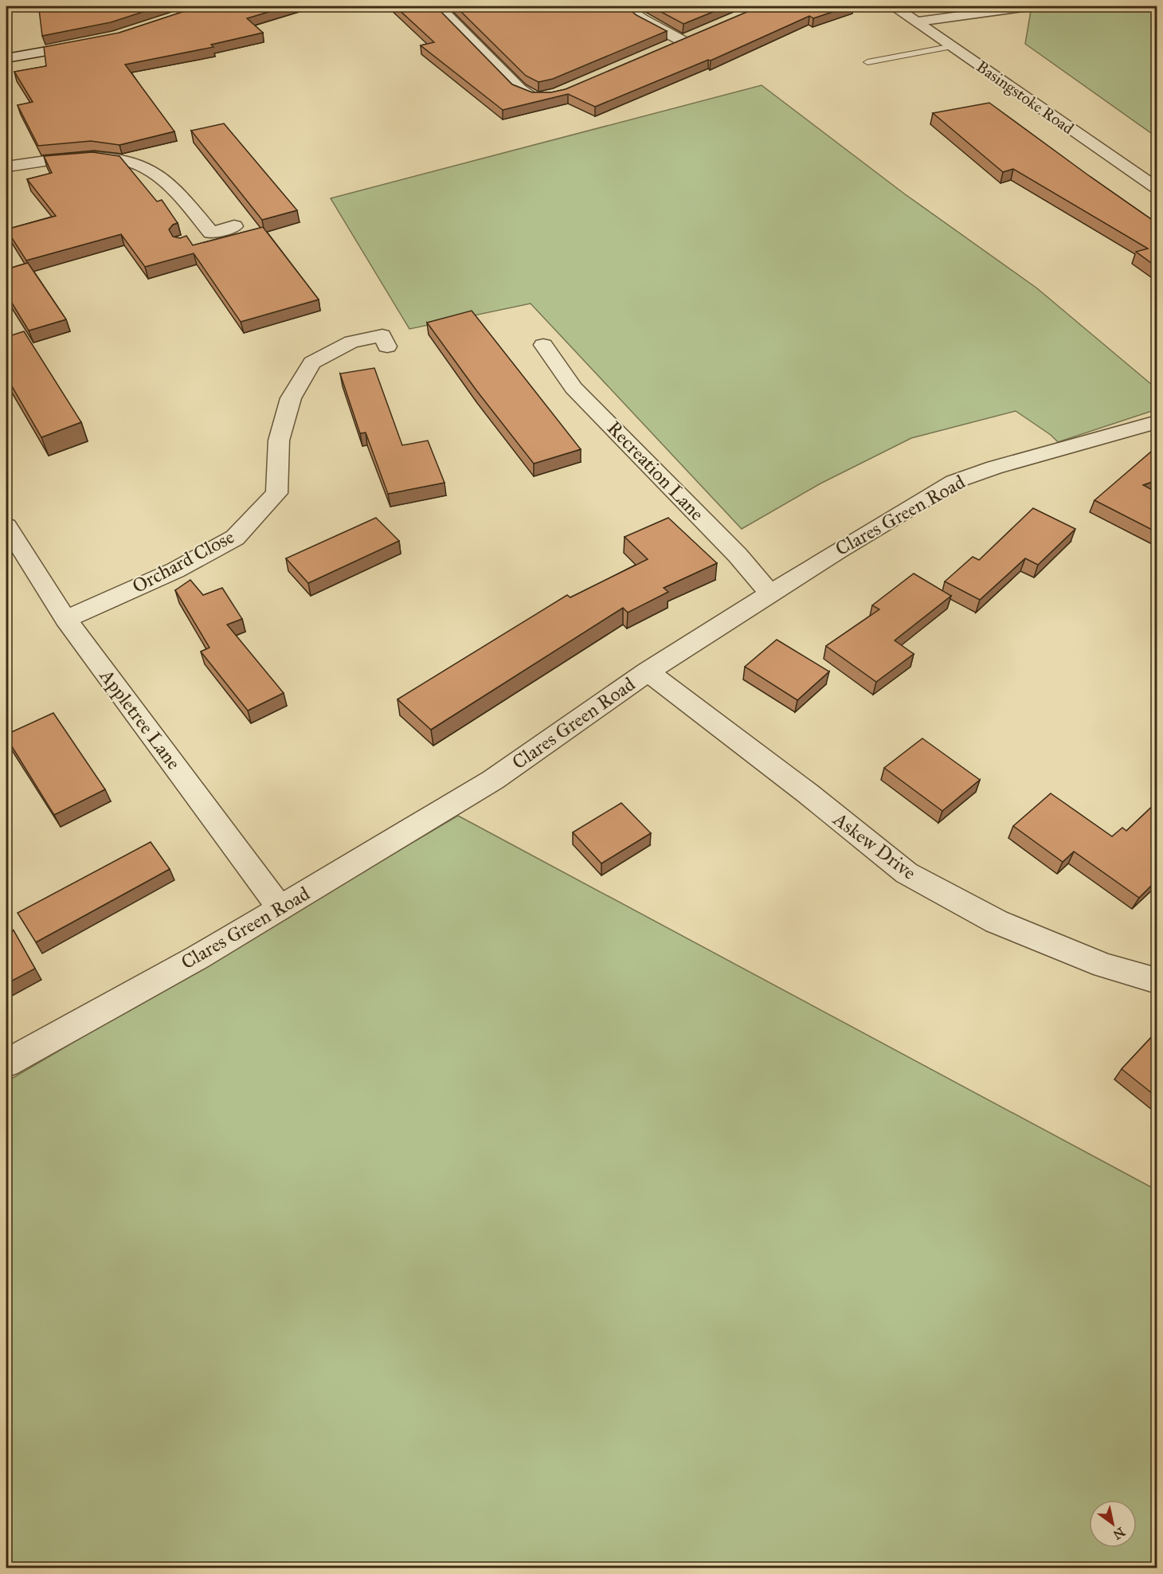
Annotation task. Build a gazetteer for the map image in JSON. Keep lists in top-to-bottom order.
{
  "streets": {
    "street": [
      "Basingstoke Road",
      "Recreation Lane",
      "Clares Green Road",
      "Orchard Close",
      "Appletree Lane",
      "Askew Drive"
    ]
  },
  "crossings": [
    ["Recreation Lane", "Clares Green Road"],
    ["Clares Green Road", "Appletree Lane"],
    ["Clares Green Road", "Askew Drive"],
    ["Orchard Close", "Appletree Lane"]
  ],
  "north": "bottom right"
}
